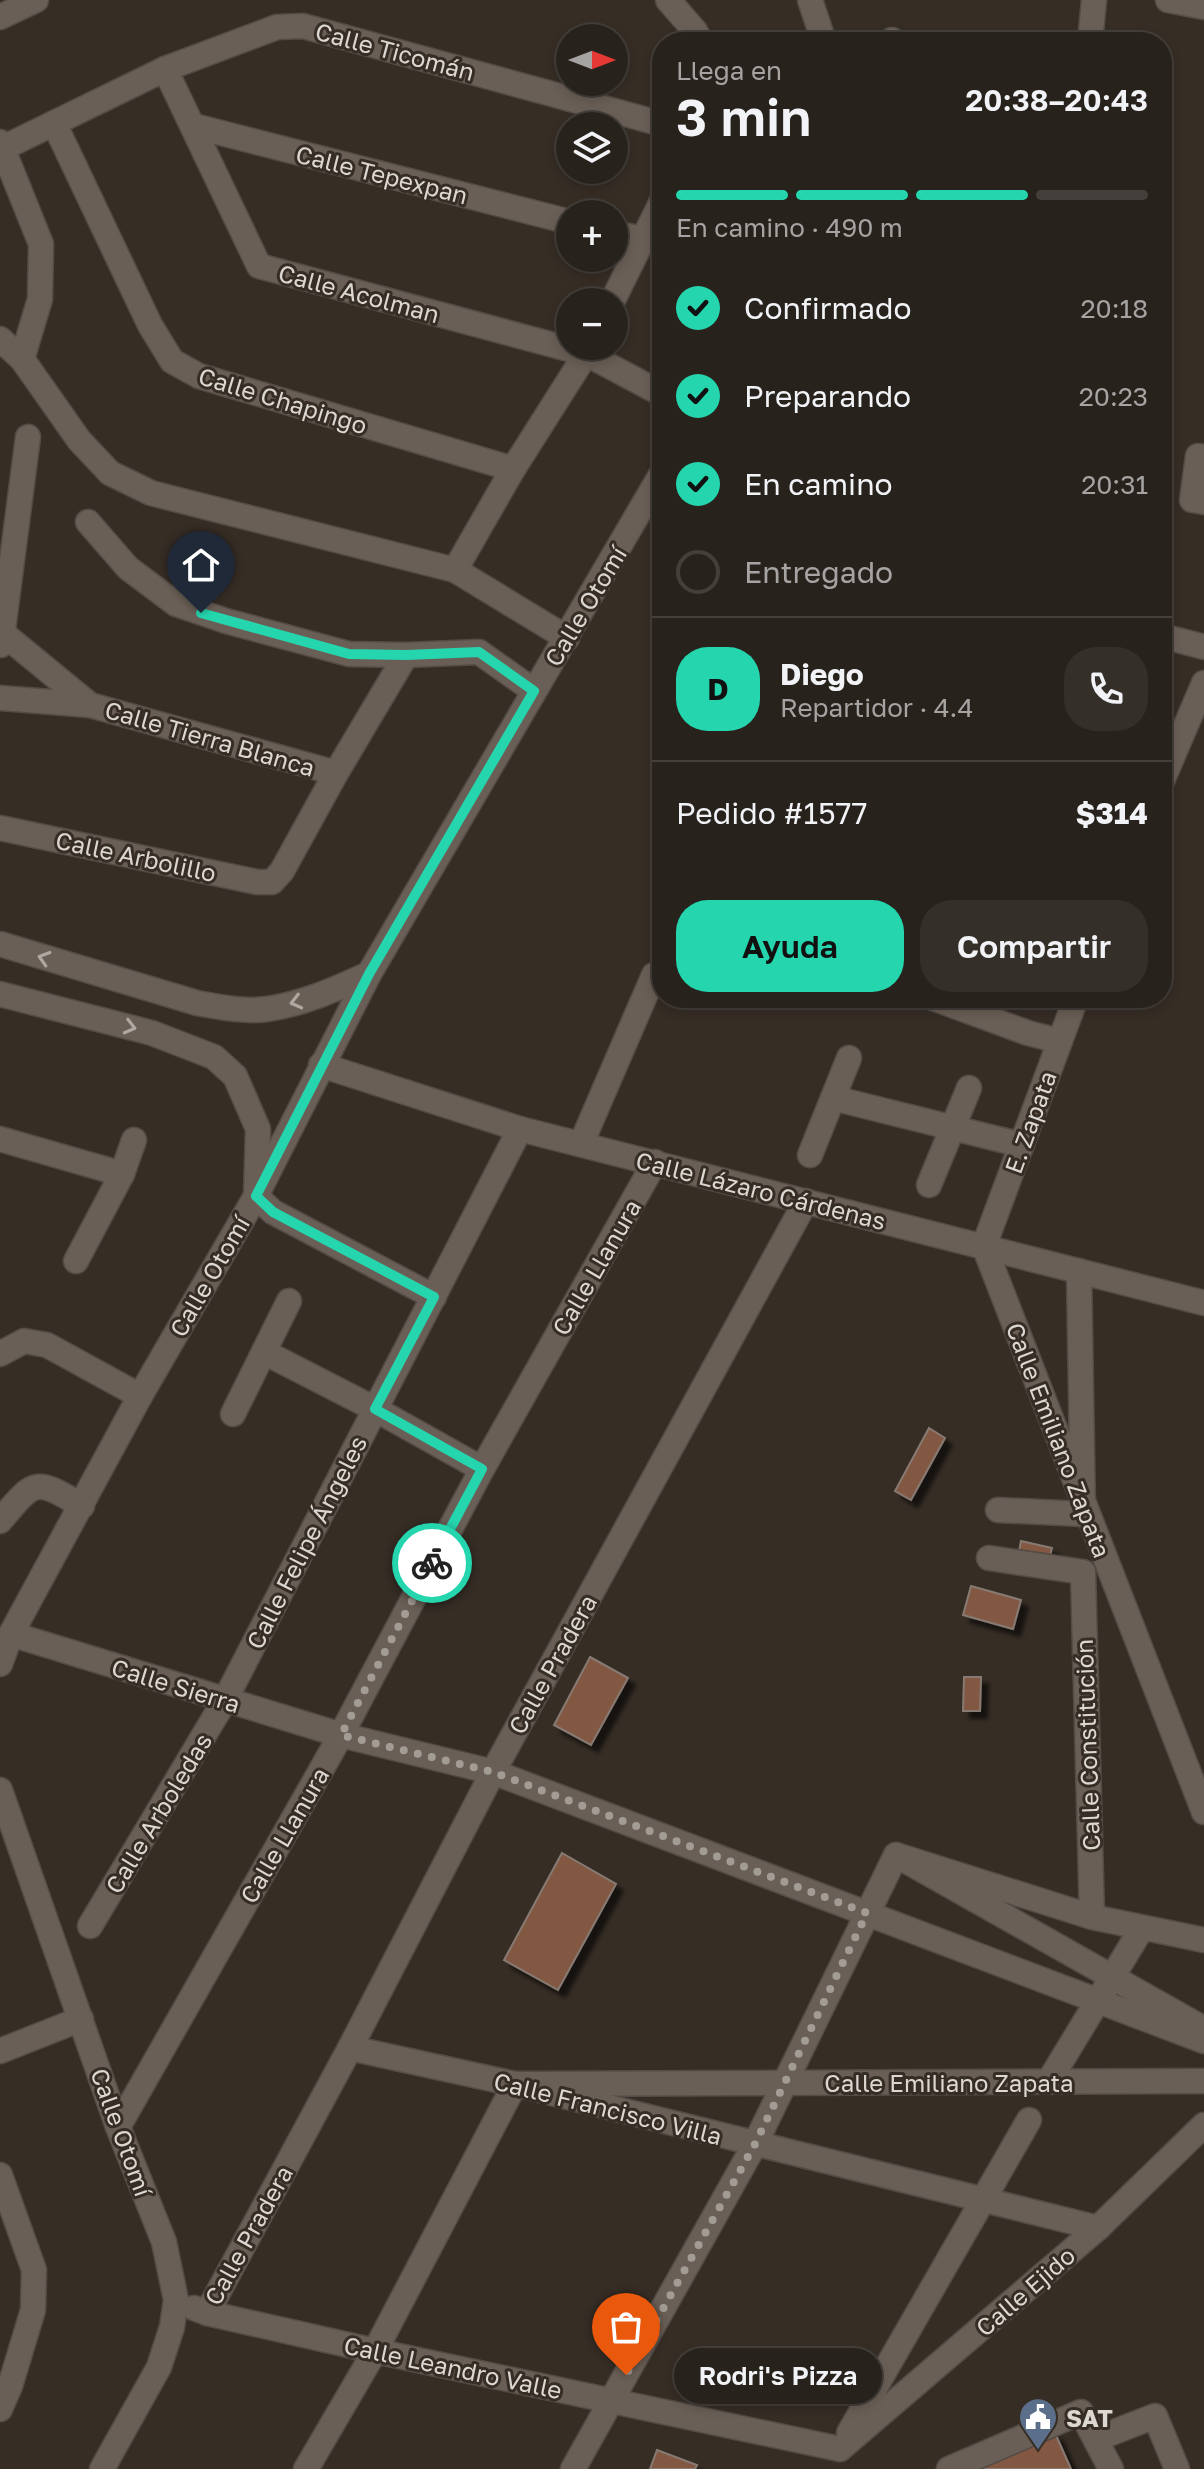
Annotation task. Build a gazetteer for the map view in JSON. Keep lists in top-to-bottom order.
{
  "streets": {
    "street": [
      "Calle Ticomán",
      "Calle Tepexpan",
      "Calle Acolman",
      "Calle Chapingo",
      "Calle Otomí",
      "Calle Tierra Blanca",
      "Calle Arbolillo",
      "E. Zapata",
      "Calle Lázaro Cárdenas",
      "Calle Llanura",
      "Calle Emiliano Zapata",
      "Calle Felipe Ángeles",
      "Calle Pradera",
      "Calle Sierra",
      "Calle Constitución",
      "Calle Arboledas",
      "Calle Francisco Villa",
      "Calle Ejido",
      "Calle Leandro Valle"
    ]
  },
  "crossings": [
    ["Calle Ticomán", "Calle Acolman"],
    ["Calle Ticomán", "Calle Chapingo"],
    ["Calle Tepexpan", "Calle Acolman"],
    ["Calle Otomí", "Calle Lázaro Cárdenas"],
    ["Calle Otomí", "Calle Llanura"],
    ["Calle Otomí", "Calle Pradera"],
    ["Calle Otomí", "Calle Sierra"],
    ["Calle Tierra Blanca", "Calle Arbolillo"],
    ["E. Zapata", "Calle Lázaro Cárdenas"],
    ["E. Zapata", "Calle Emiliano Zapata"],
    ["Calle Lázaro Cárdenas", "Calle Llanura"],
    ["Calle Lázaro Cárdenas", "Calle Emiliano Zapata"],
    ["Calle Lázaro Cárdenas", "Calle Felipe Ángeles"],
    ["Calle Lázaro Cárdenas", "Calle Pradera"],
    ["Calle Llanura", "Calle Sierra"],
    ["Calle Emiliano Zapata", "Calle Francisco Villa"],
    ["Calle Felipe Ángeles", "Calle Sierra"],
    ["Calle Felipe Ángeles", "Calle Arboledas"],
    ["Calle Pradera", "Calle Sierra"],
    ["Calle Pradera", "Calle Francisco Villa"],
    ["Calle Pradera", "Calle Leandro Valle"],
    ["Calle Sierra", "Calle Arboledas"],
    ["Calle Francisco Villa", "Calle Ejido"],
    ["Calle Ejido", "Calle Leandro Valle"]
  ],
  "places": {
    "other": ["Rodri's Pizza"],
    "public building": ["SAT"]
  },
  "north": "right",
  "page": {
    "map_buttons": ["+", "−"],
    "heading": ["3 min", "Llega en", "20:38–20:43"],
    "panel": [
      "Diego",
      "Repartidor · 4.4",
      "Pedido #1577",
      "$314"
    ],
    "bar": "En camino · 490 m",
    "list": [
      ["Confirmado", "20:18"],
      ["Preparando", "20:23"],
      ["En camino", "20:31"],
      "Entregado"
    ],
    "round": "D",
    "buttons": ["Ayuda", "Compartir"],
    "bubble": "Rodri's Pizza"
  }
}
